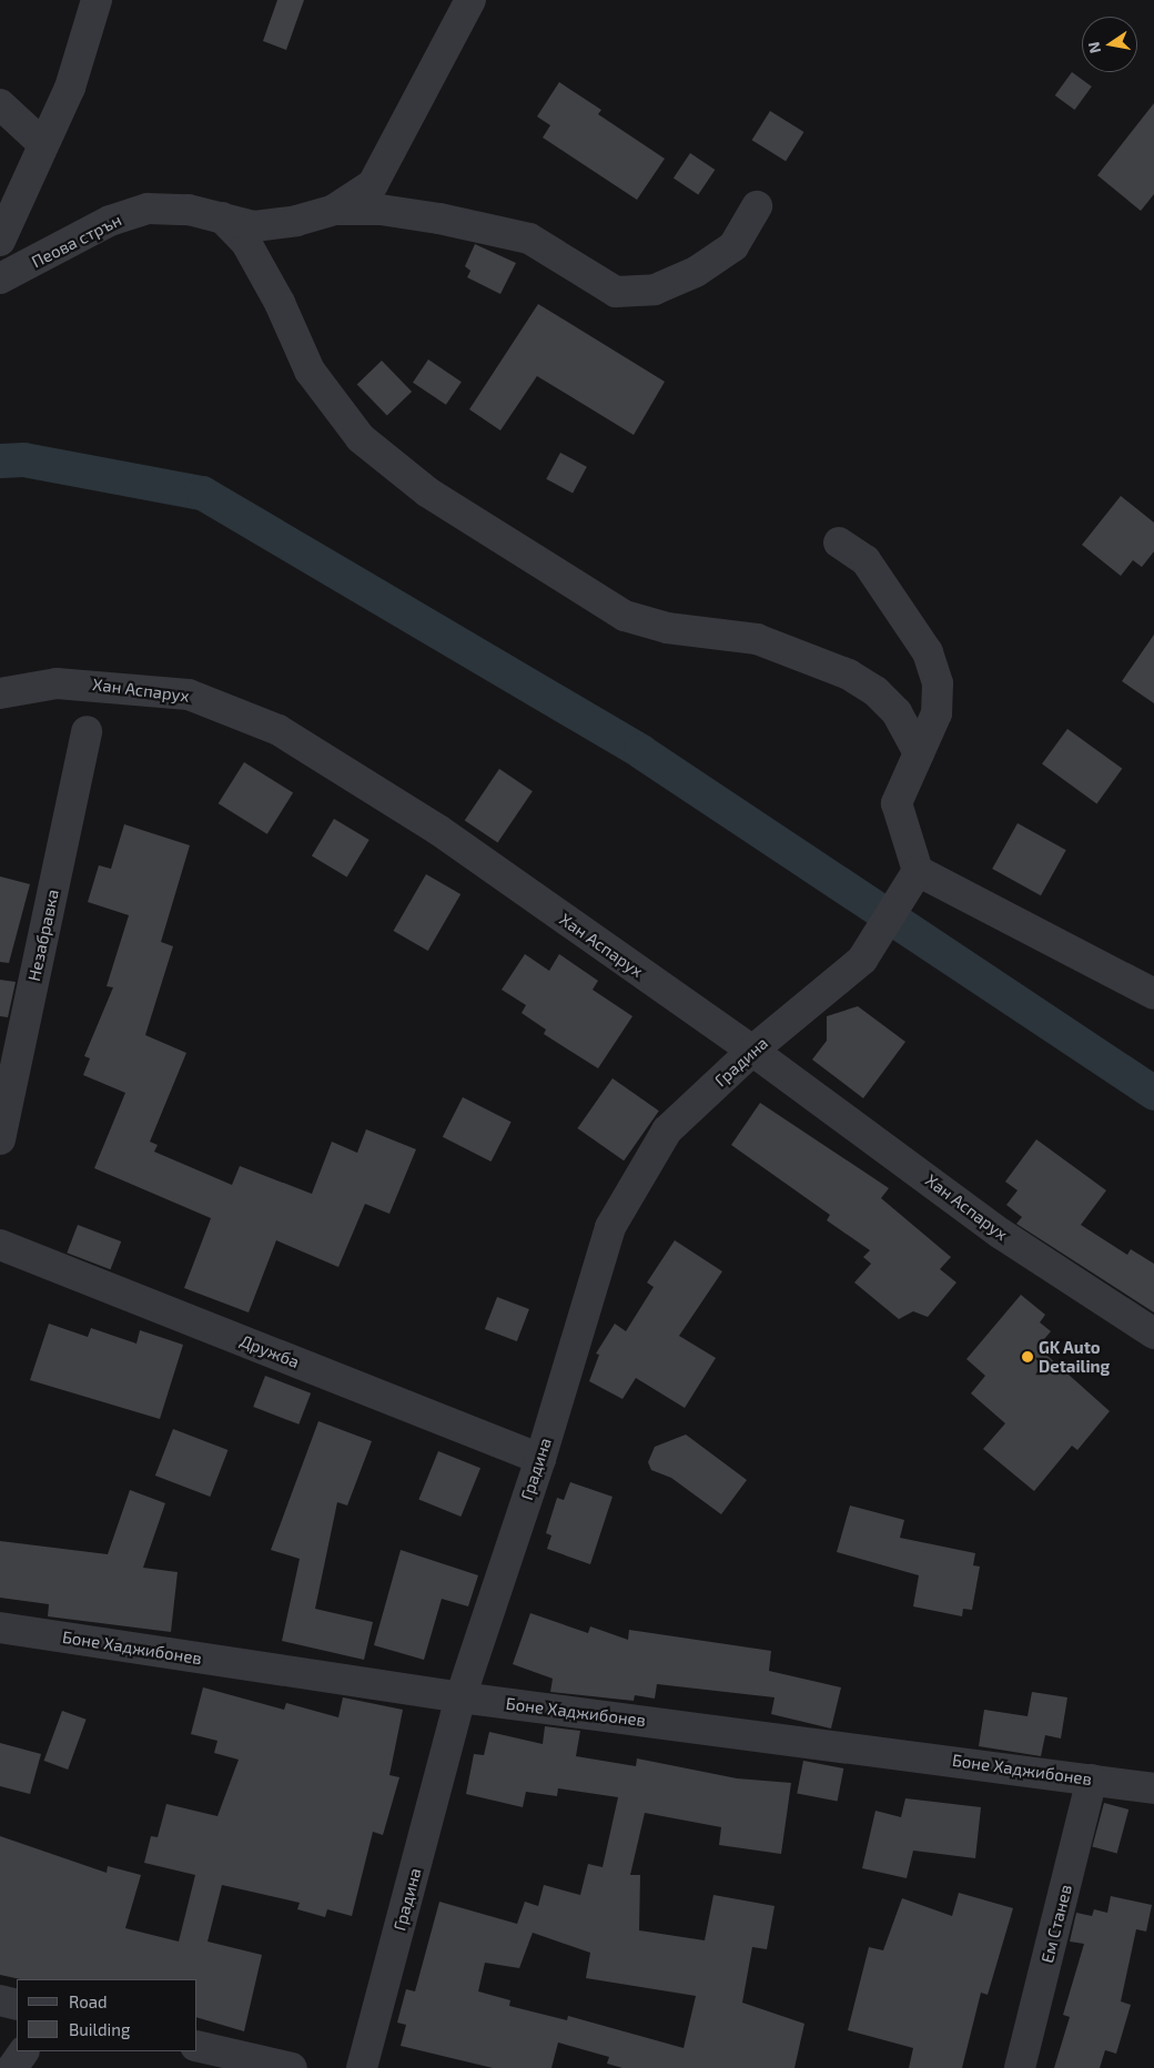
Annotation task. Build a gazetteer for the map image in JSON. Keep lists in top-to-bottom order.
{
  "streets": {
    "street": [
      "Пеова стрън",
      "Хан Аспарух",
      "Незабравка",
      "Градина",
      "Дружба",
      "Боне Хаджибонев",
      "Ем Станев"
    ]
  },
  "crossings": [
    ["Хан Аспарух", "Градина"],
    ["Градина", "Дружба"],
    ["Градина", "Боне Хаджибонев"],
    ["Боне Хаджибонев", "Ем Станев"]
  ],
  "places": ["GK Auto Detailing"],
  "legend": ["Road", "Building"],
  "north": "left"
}
